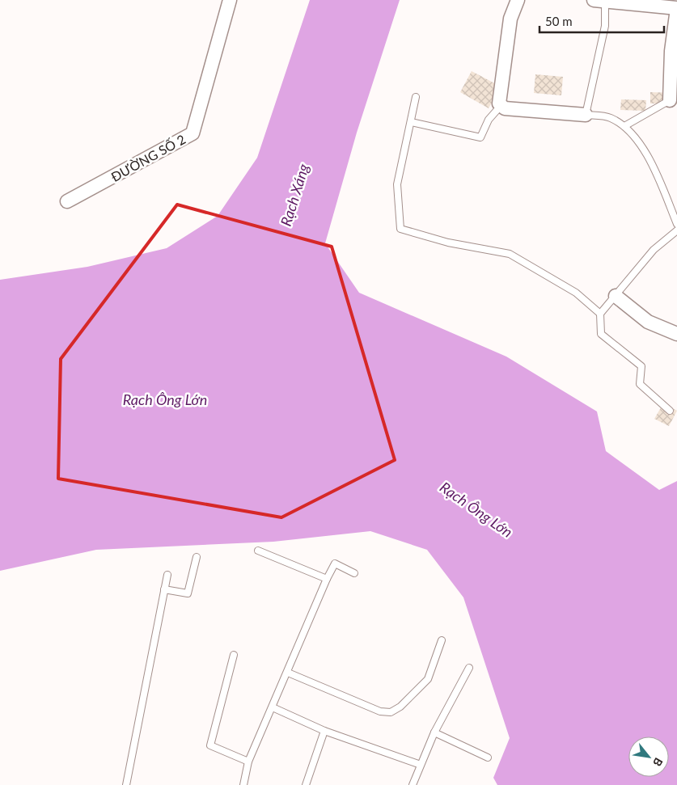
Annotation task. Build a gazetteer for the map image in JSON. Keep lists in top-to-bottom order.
{
  "streets": {
    "street": ["ĐƯỜNG SỐ 2"]
  },
  "water": ["Rạch Xáng", "Rạch Ông Lớn"],
  "scale_bar": "50 m",
  "north": "bottom right"
}
